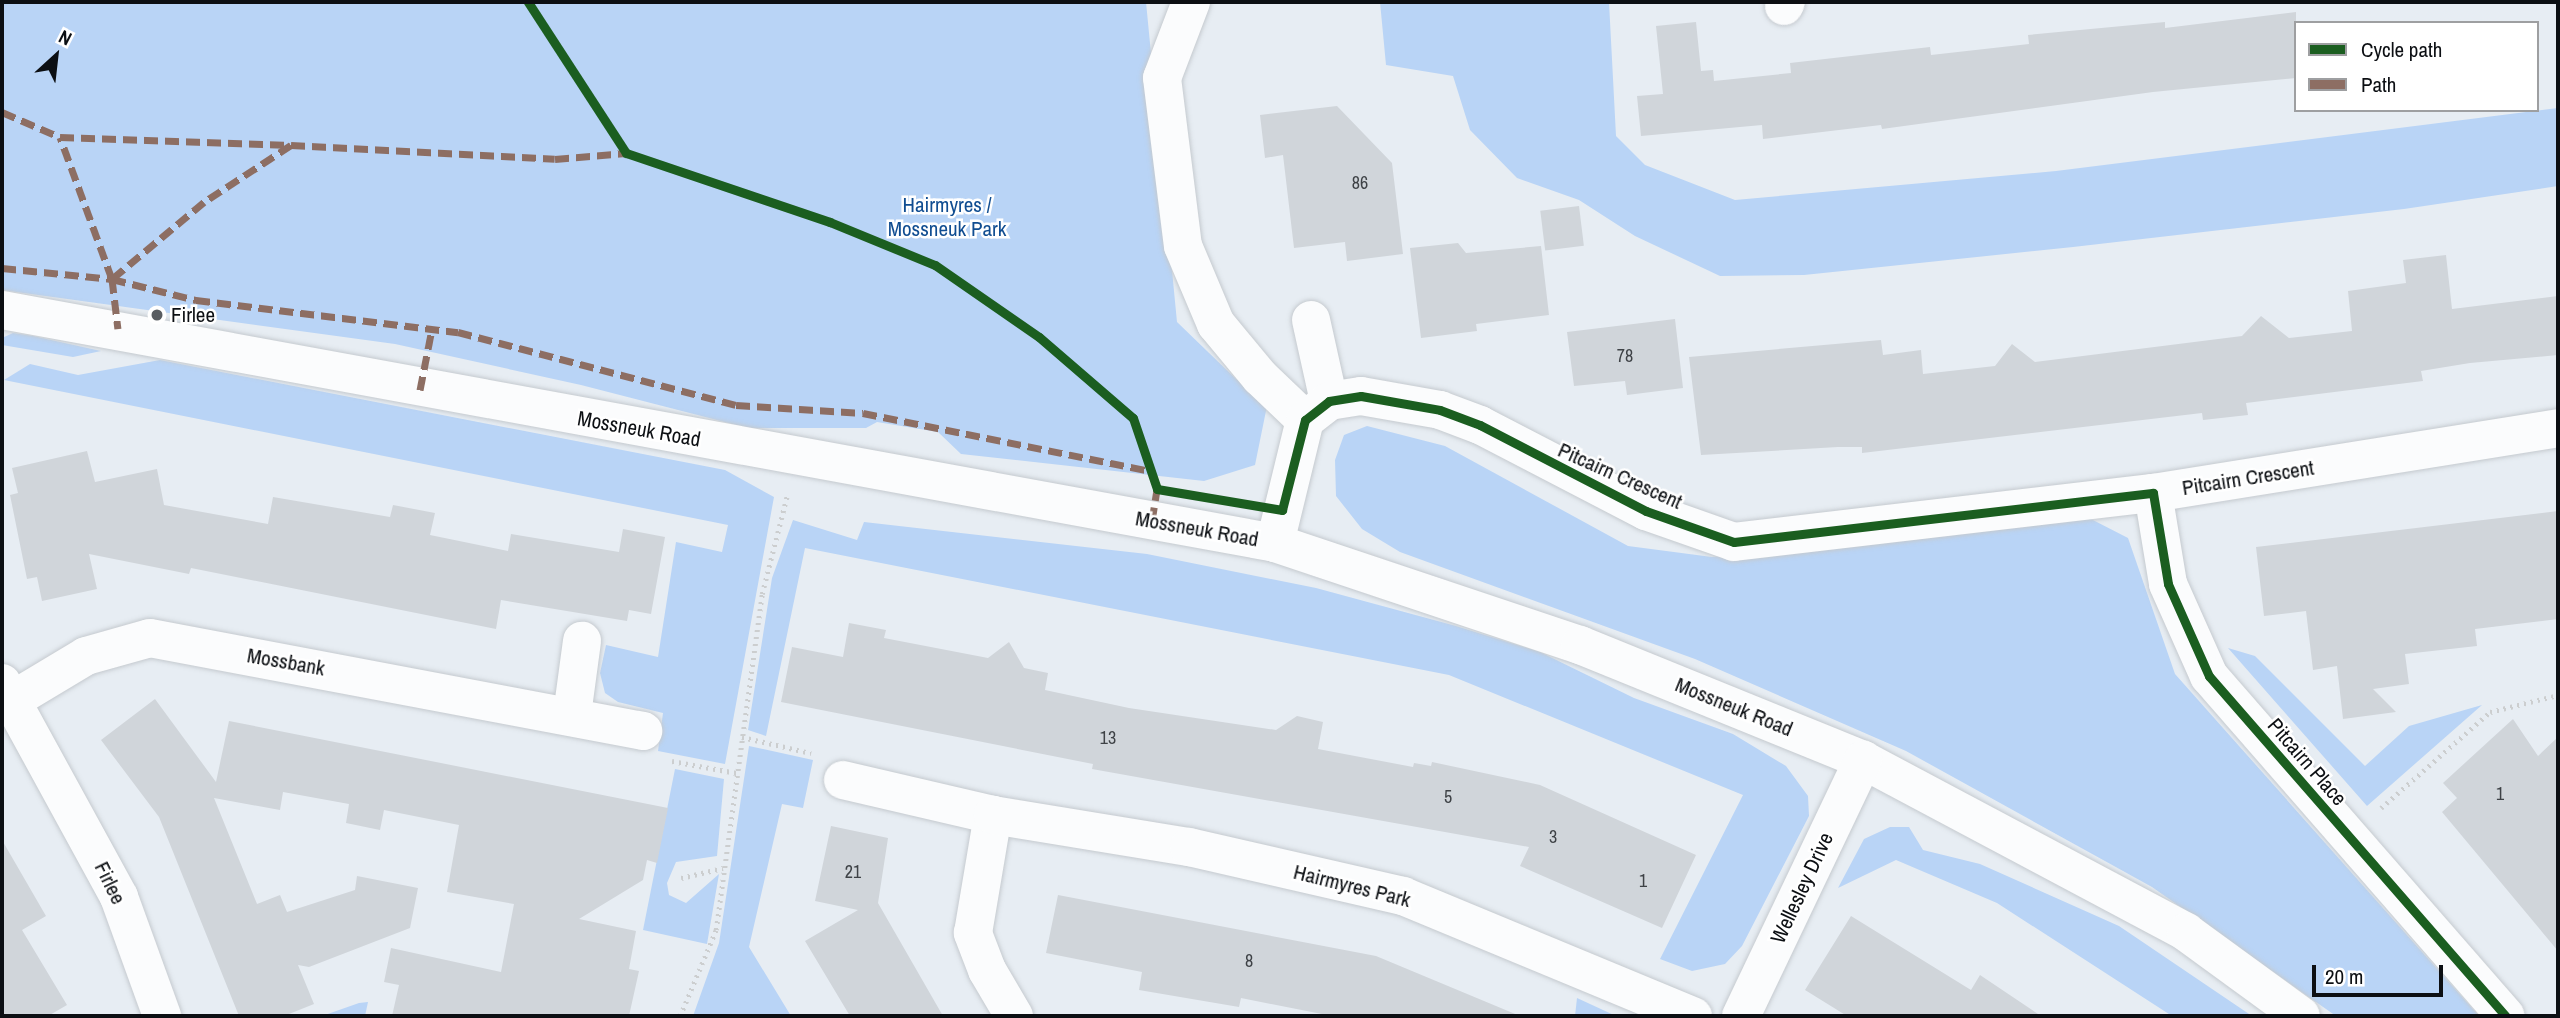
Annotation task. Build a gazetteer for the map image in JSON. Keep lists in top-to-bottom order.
{
  "streets": {
    "street": [
      "Mossneuk Road",
      "Pitcairn Crescent",
      "Mossbank",
      "Pitcairn Place",
      "Firlee",
      "Hairmyres Park",
      "Wellesley Drive"
    ]
  },
  "crossings": [
    ["Mossneuk Road", "Wellesley Drive"],
    ["Pitcairn Crescent", "Pitcairn Place"],
    ["Mossbank", "Firlee"]
  ],
  "parks": ["Hairmyres / Mossneuk Park"],
  "places": ["Firlee"],
  "house_numbers": [
    "86",
    "78",
    "13",
    "1",
    "5",
    "3",
    "21",
    "1",
    "8"
  ],
  "legend": ["Cycle path", "Path"],
  "scale_bar": "20 m",
  "north": "top right"
}
